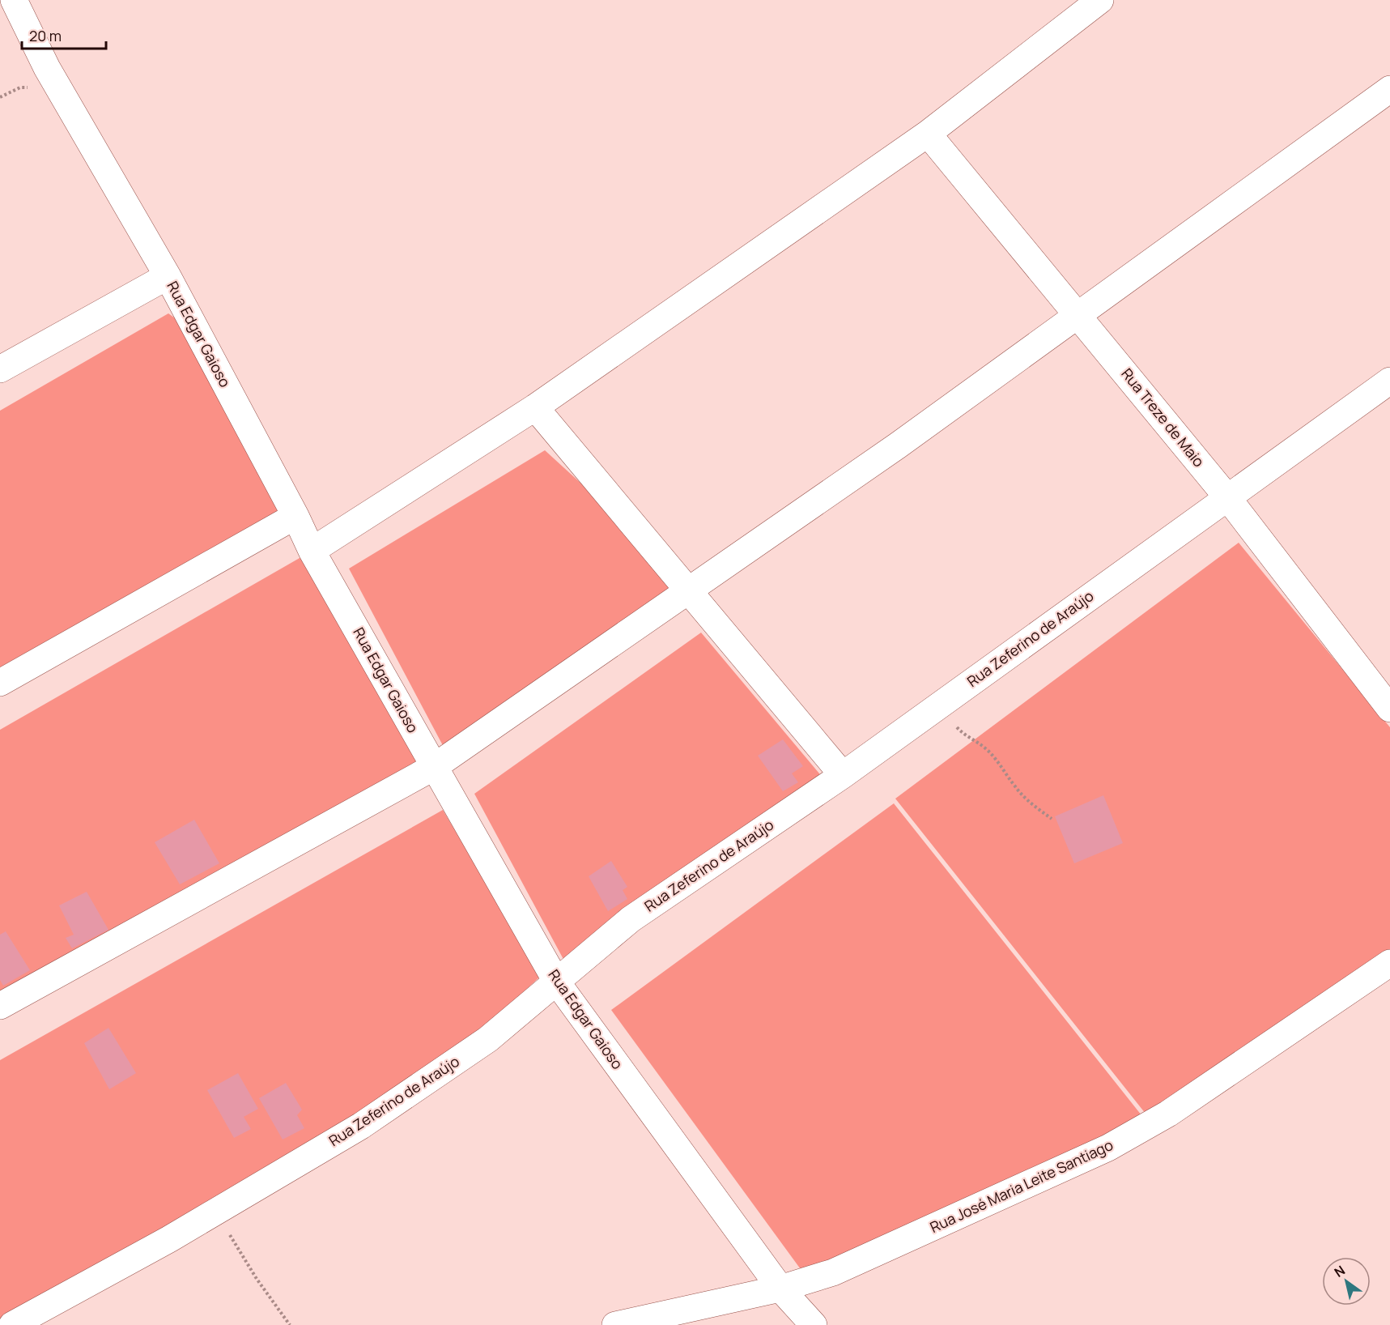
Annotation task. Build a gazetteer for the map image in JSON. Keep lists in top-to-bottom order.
{
  "streets": {
    "street": [
      "Rua Edgar Gaioso",
      "Rua Treze de Maio",
      "Rua Zeferino de Araújo",
      "Rua José Maria Leite Santiago"
    ]
  },
  "crossings": [
    ["Rua Edgar Gaioso", "Rua Zeferino de Araújo"],
    ["Rua Edgar Gaioso", "Rua José Maria Leite Santiago"],
    ["Rua Treze de Maio", "Rua Zeferino de Araújo"]
  ],
  "scale_bar": "20 m",
  "north": "top left"
}
